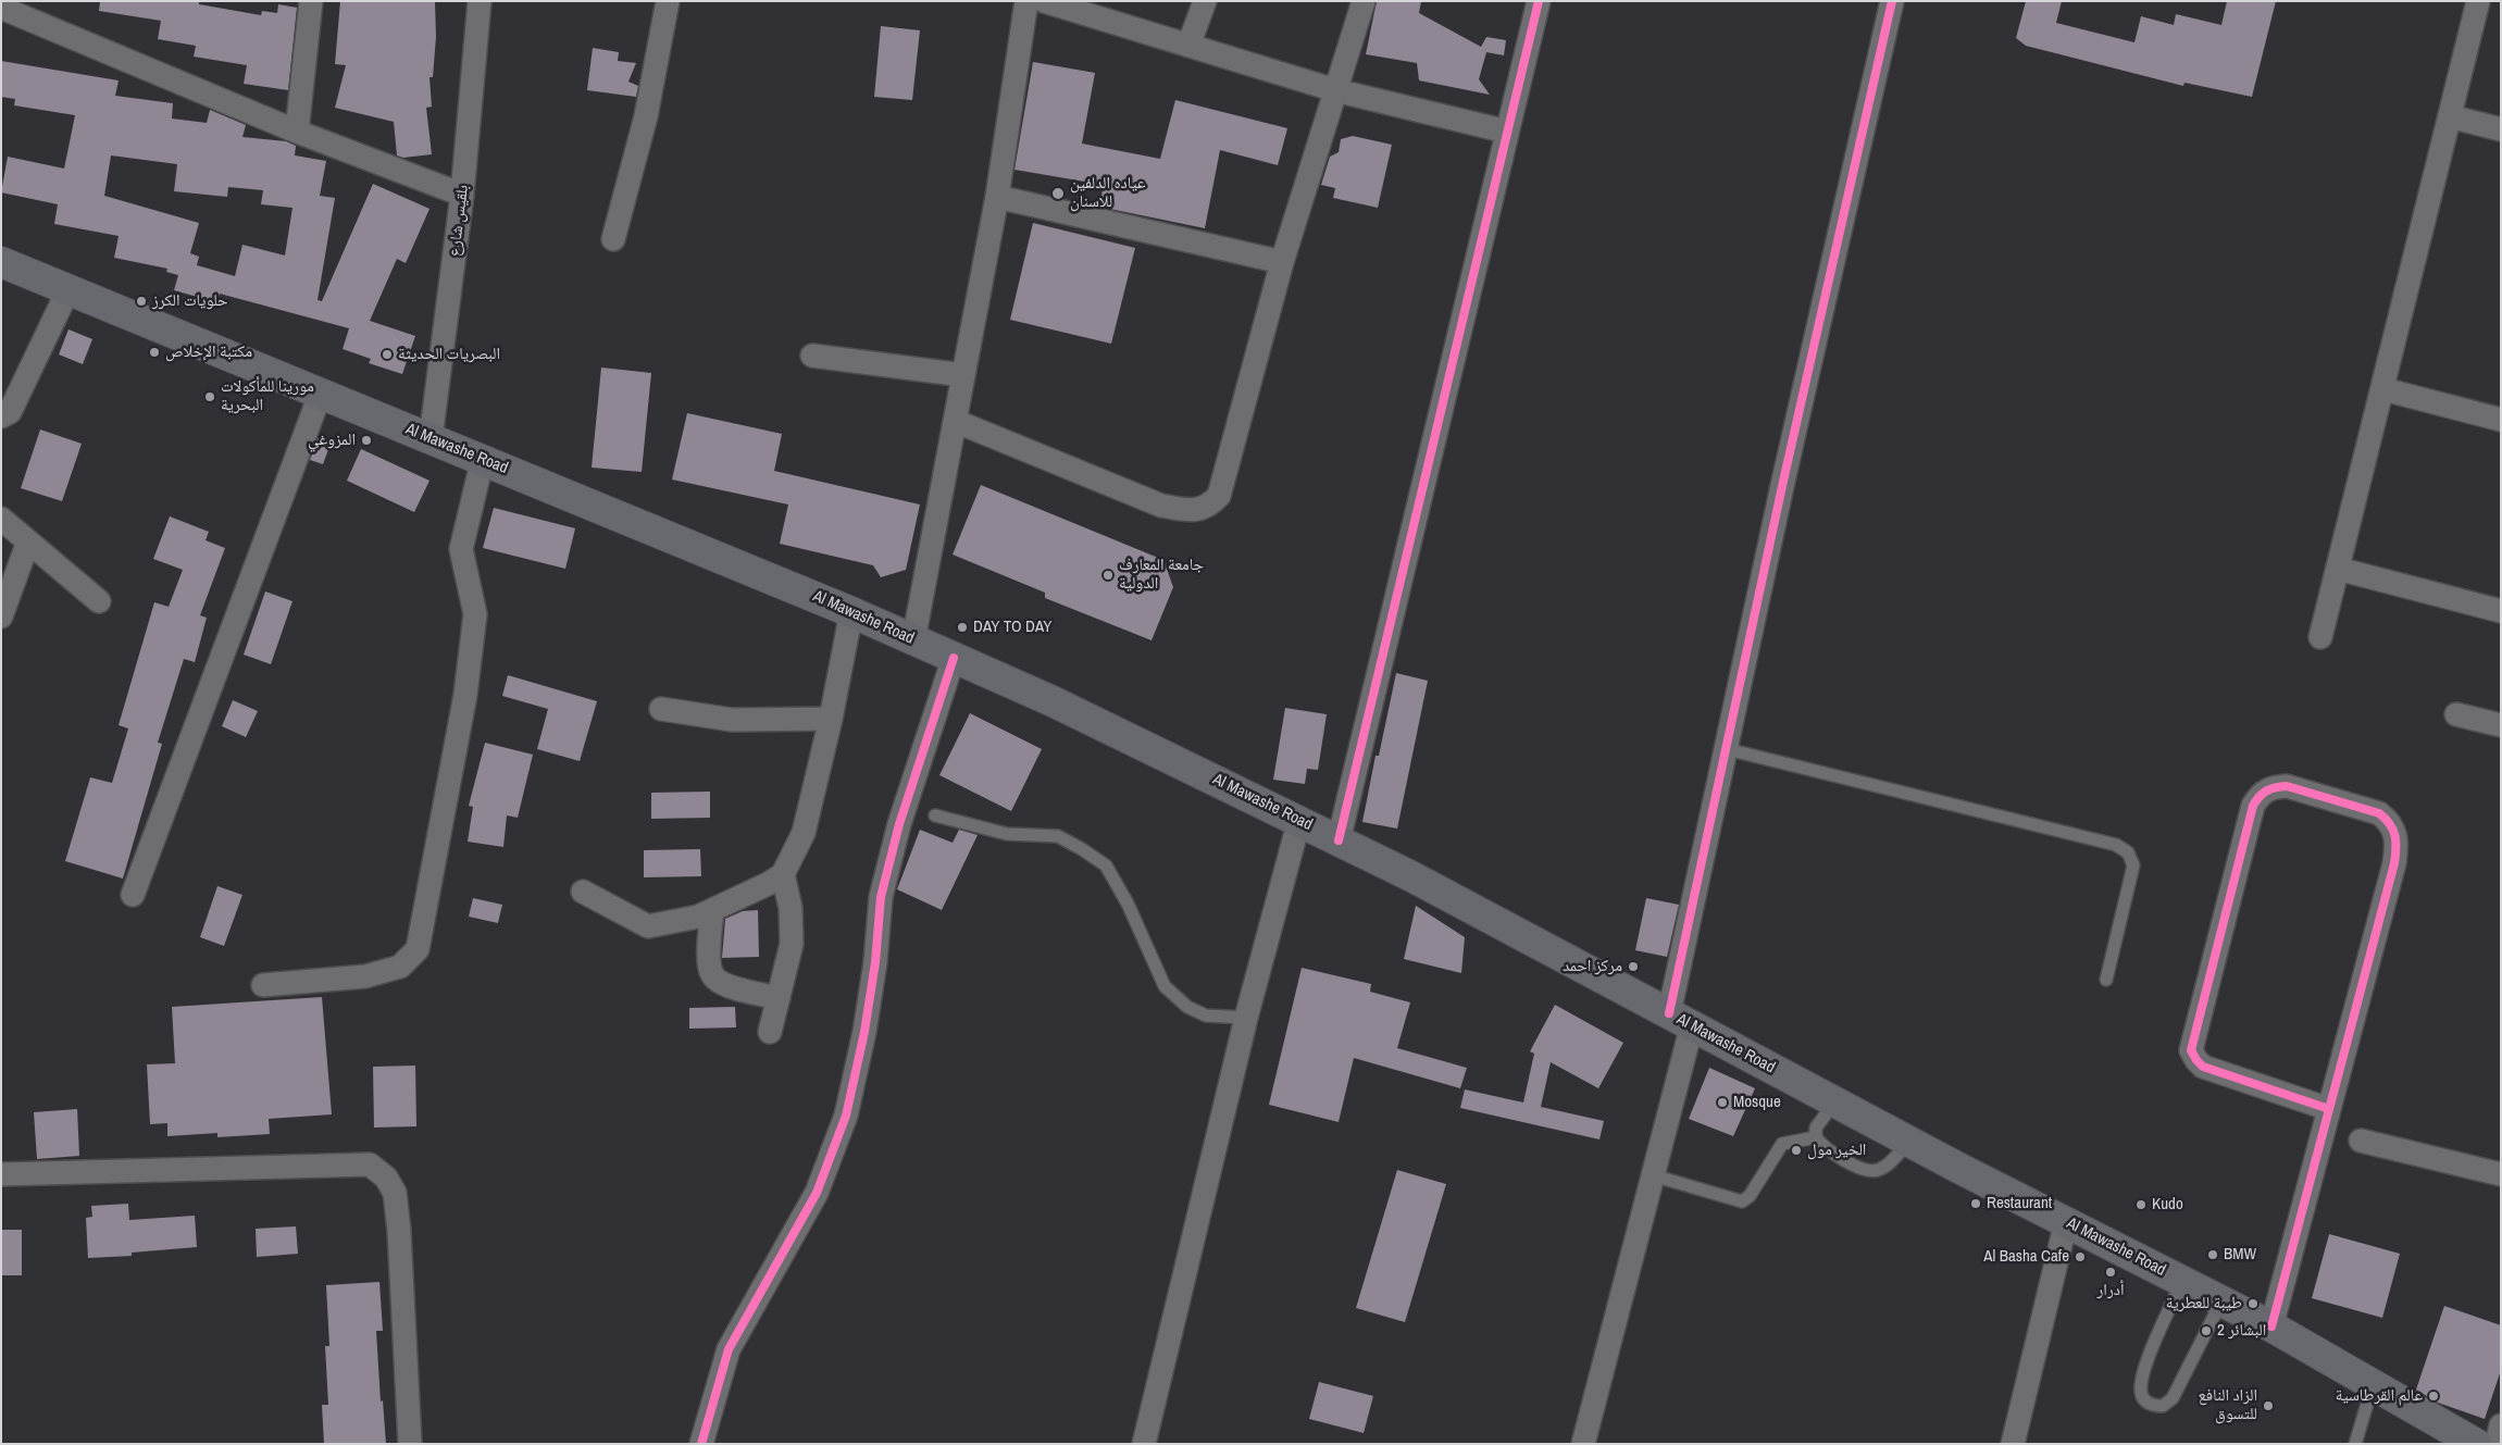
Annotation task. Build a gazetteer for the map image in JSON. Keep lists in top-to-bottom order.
{
  "streets": {
    "main road": ["Al Mawashe Road"],
    "street": ["بلقيس شارع"]
  },
  "crossings": [
    ["بلقيس شارع", "Al Mawashe Road"]
  ],
  "places": [
    "عياده الدلفين للاسنان",
    "حلويات الكرز",
    "مكتبة الإخلاص",
    "البصريات الحديثة",
    "مورينا للمأكولات البحرية",
    "المزوغي",
    "جامعة المعارف الدولية",
    "DAY TO DAY",
    "مركز احمد",
    "Mosque",
    "الخير مول",
    "Restaurant",
    "Kudo",
    "BMW",
    "Al Basha Cafe",
    "أدرار",
    "طيبة للعطرية",
    "البشائر 2",
    "عالم القرطاسية",
    "الزاد النافع للتسوق"
  ]
}
